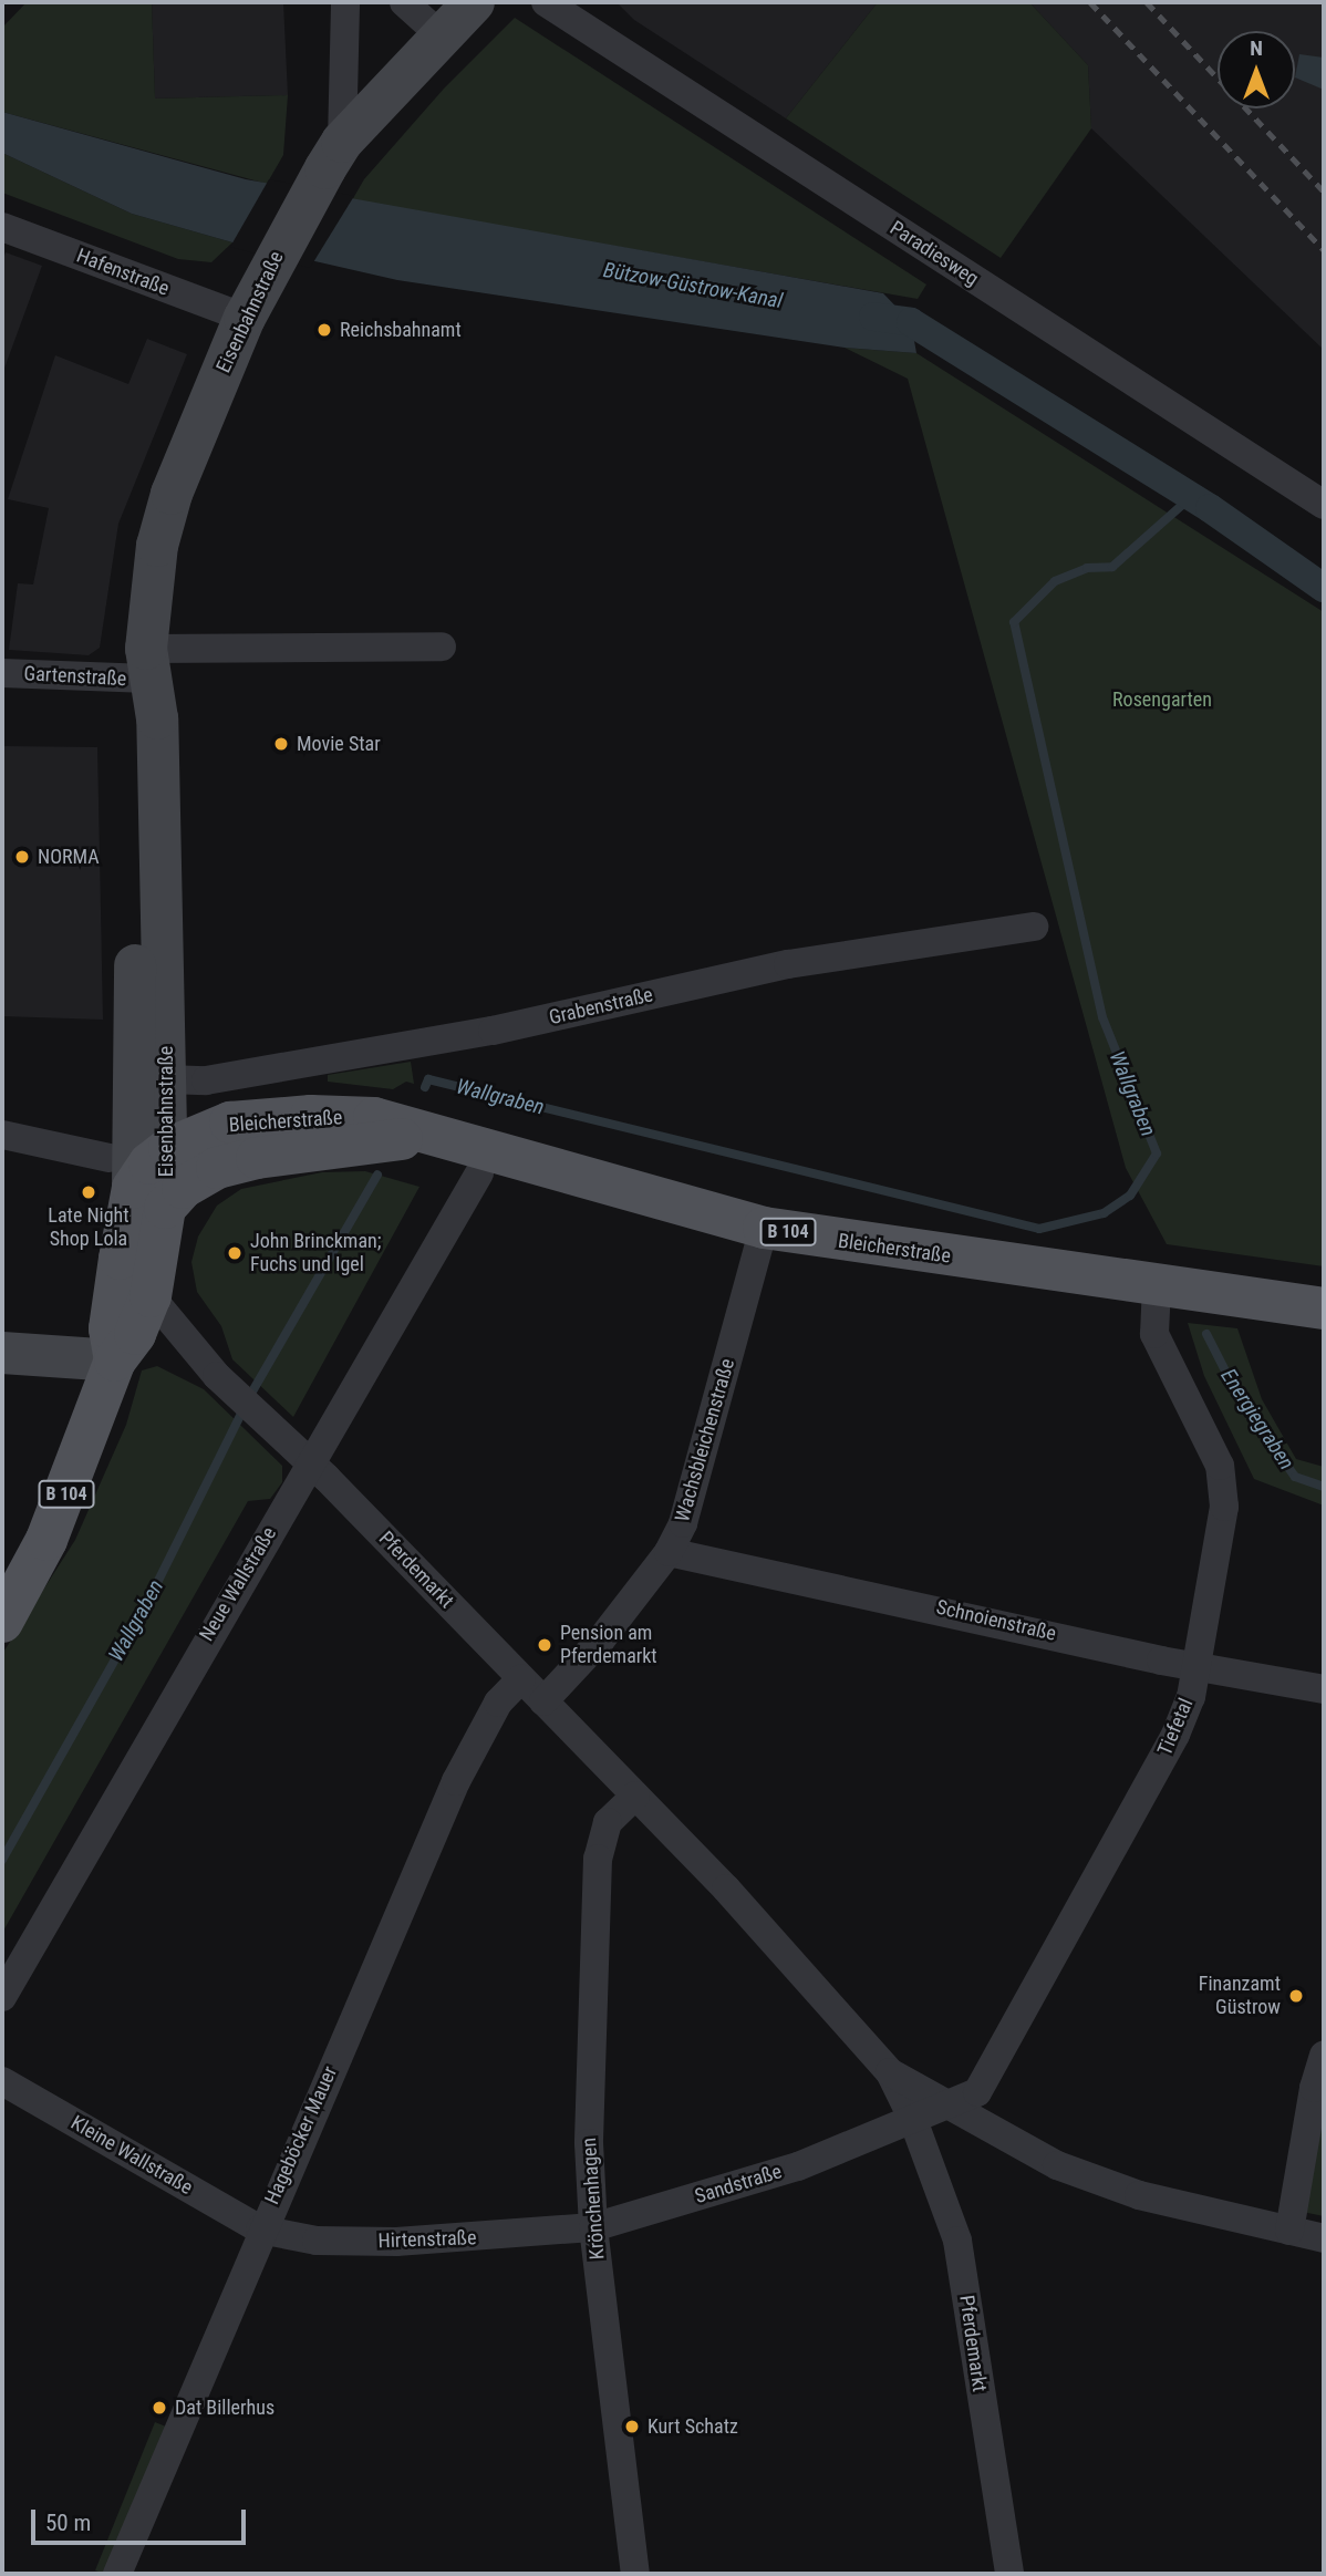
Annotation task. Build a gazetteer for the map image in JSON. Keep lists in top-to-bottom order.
{
  "streets": {
    "main road": ["Eisenbahnstraße", "Bleicherstraße", "B 104"],
    "street": [
      "Paradiesweg",
      "Hafenstraße",
      "Gartenstraße",
      "Grabenstraße",
      "Wachsbleichenstraße",
      "Pferdemarkt",
      "Neue Wallstraße",
      "Schnoienstraße",
      "Tiefetal",
      "Hageböcker Mauer",
      "Kleine Wallstraße",
      "Sandstraße",
      "Krönchenhagen",
      "Hirtenstraße"
    ]
  },
  "crossings": [
    ["Hafenstraße", "Eisenbahnstraße"],
    ["Eisenbahnstraße", "Gartenstraße"],
    ["Eisenbahnstraße", "Grabenstraße"],
    ["Eisenbahnstraße", "Bleicherstraße"],
    ["Eisenbahnstraße", "B 104"],
    ["Bleicherstraße", "Wachsbleichenstraße"],
    ["Bleicherstraße", "Tiefetal"],
    ["Wachsbleichenstraße", "Pferdemarkt"],
    ["Wachsbleichenstraße", "Schnoienstraße"],
    ["Pferdemarkt", "Neue Wallstraße"],
    ["Pferdemarkt", "Tiefetal"],
    ["Pferdemarkt", "Hageböcker Mauer"],
    ["Pferdemarkt", "Sandstraße"],
    ["Pferdemarkt", "Krönchenhagen"],
    ["Schnoienstraße", "Tiefetal"],
    ["Hageböcker Mauer", "Kleine Wallstraße"],
    ["Hageböcker Mauer", "Hirtenstraße"],
    ["Kleine Wallstraße", "Hirtenstraße"],
    ["Sandstraße", "Krönchenhagen"],
    ["Sandstraße", "Hirtenstraße"],
    ["Krönchenhagen", "Hirtenstraße"]
  ],
  "water": ["Bützow-Güstrow-Kanal", "Wallgraben", "Energiegraben"],
  "parks": ["Rosengarten"],
  "places": [
    "Reichsbahnamt",
    "Movie Star",
    "NORMA",
    "Late Night Shop Lola",
    "John Brinckman; Fuchs und Igel",
    "Pension am Pferdemarkt",
    "Finanzamt Güstrow",
    "Dat Billerhus",
    "Kurt Schatz"
  ],
  "scale_bar": "50 m",
  "north": "top"
}
